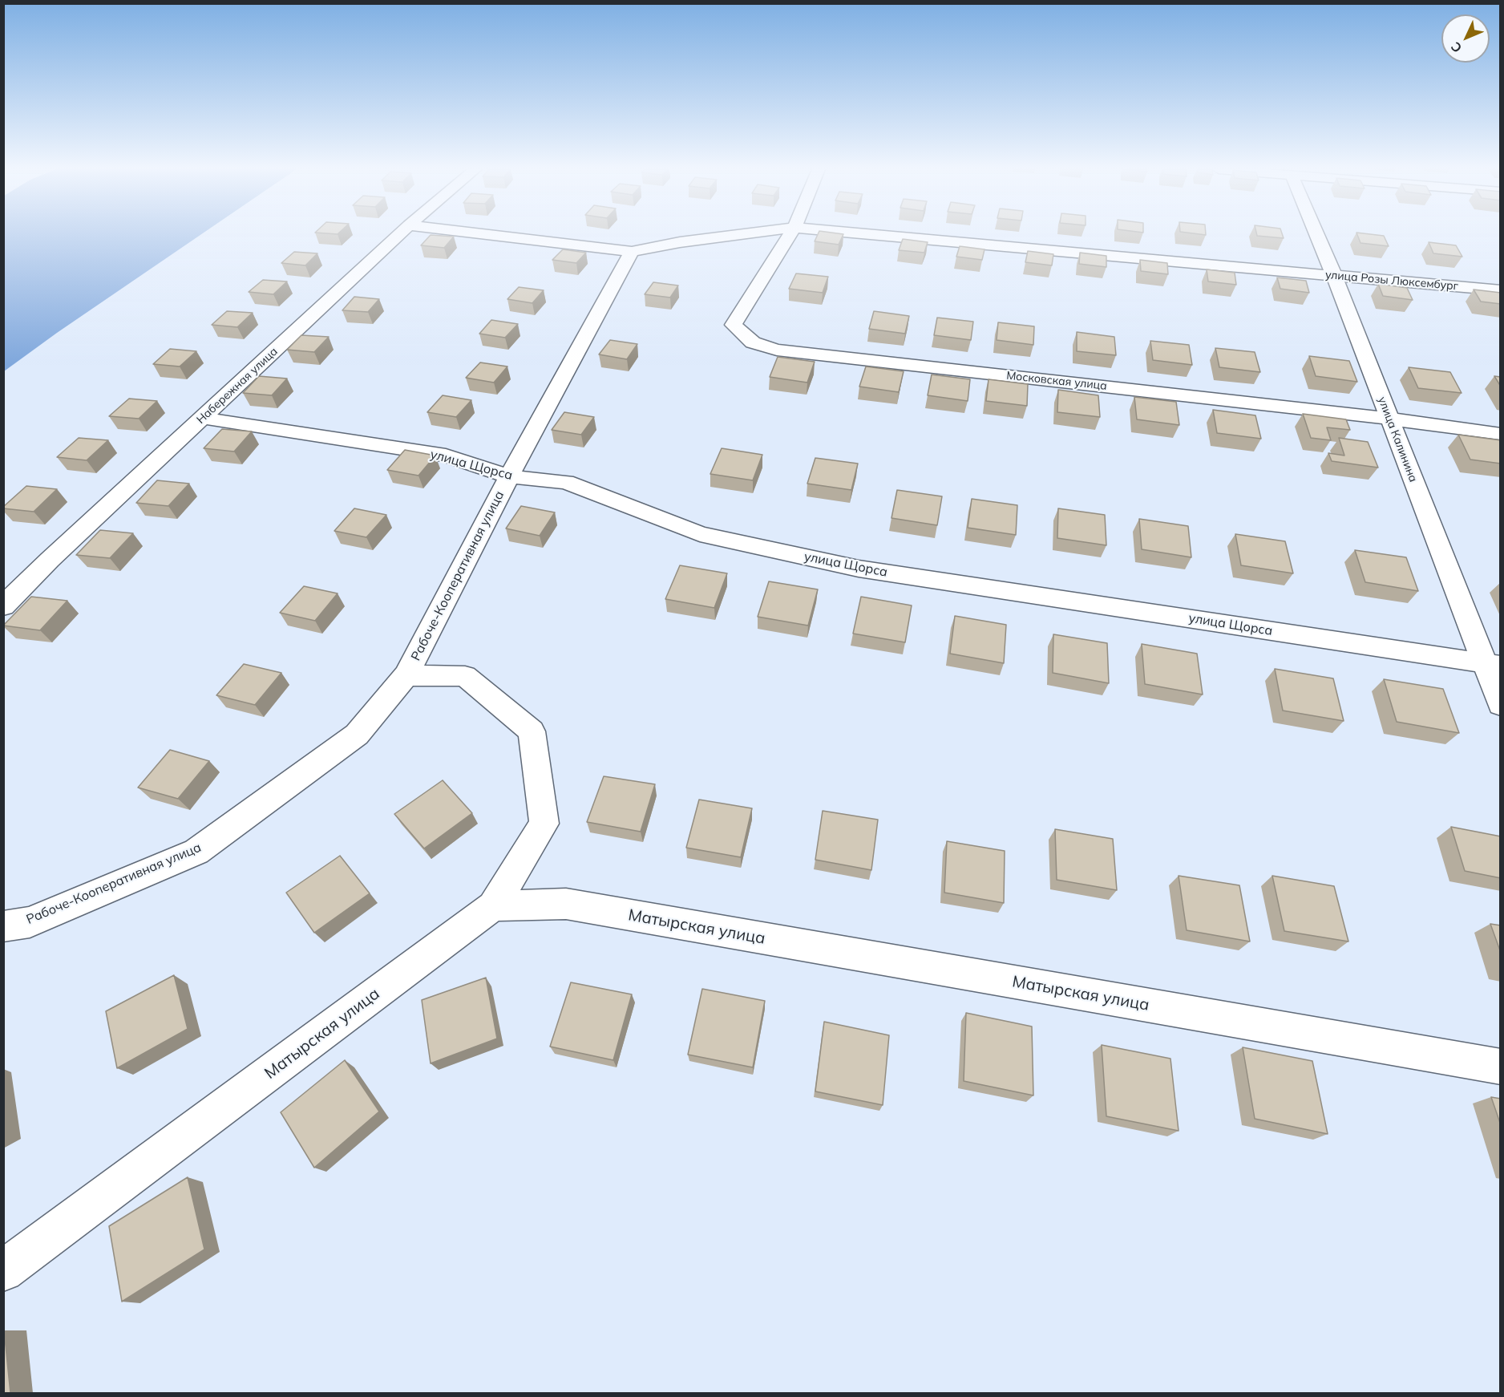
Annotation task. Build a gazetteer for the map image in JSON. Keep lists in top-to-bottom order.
{
  "streets": {
    "street": [
      "улица Розы Люксембург",
      "Московская улица",
      "Набережная улица",
      "улица Калинина",
      "улица Щорса",
      "Рабоче-Кооперативная улица",
      "Матырская улица"
    ]
  },
  "crossings": [
    ["улица Розы Люксембург", "улица Калинина"],
    ["Московская улица", "улица Калинина"],
    ["Набережная улица", "улица Щорса"],
    ["улица Калинина", "улица Щорса"],
    ["улица Щорса", "Рабоче-Кооперативная улица"]
  ],
  "north": "bottom left"
}
